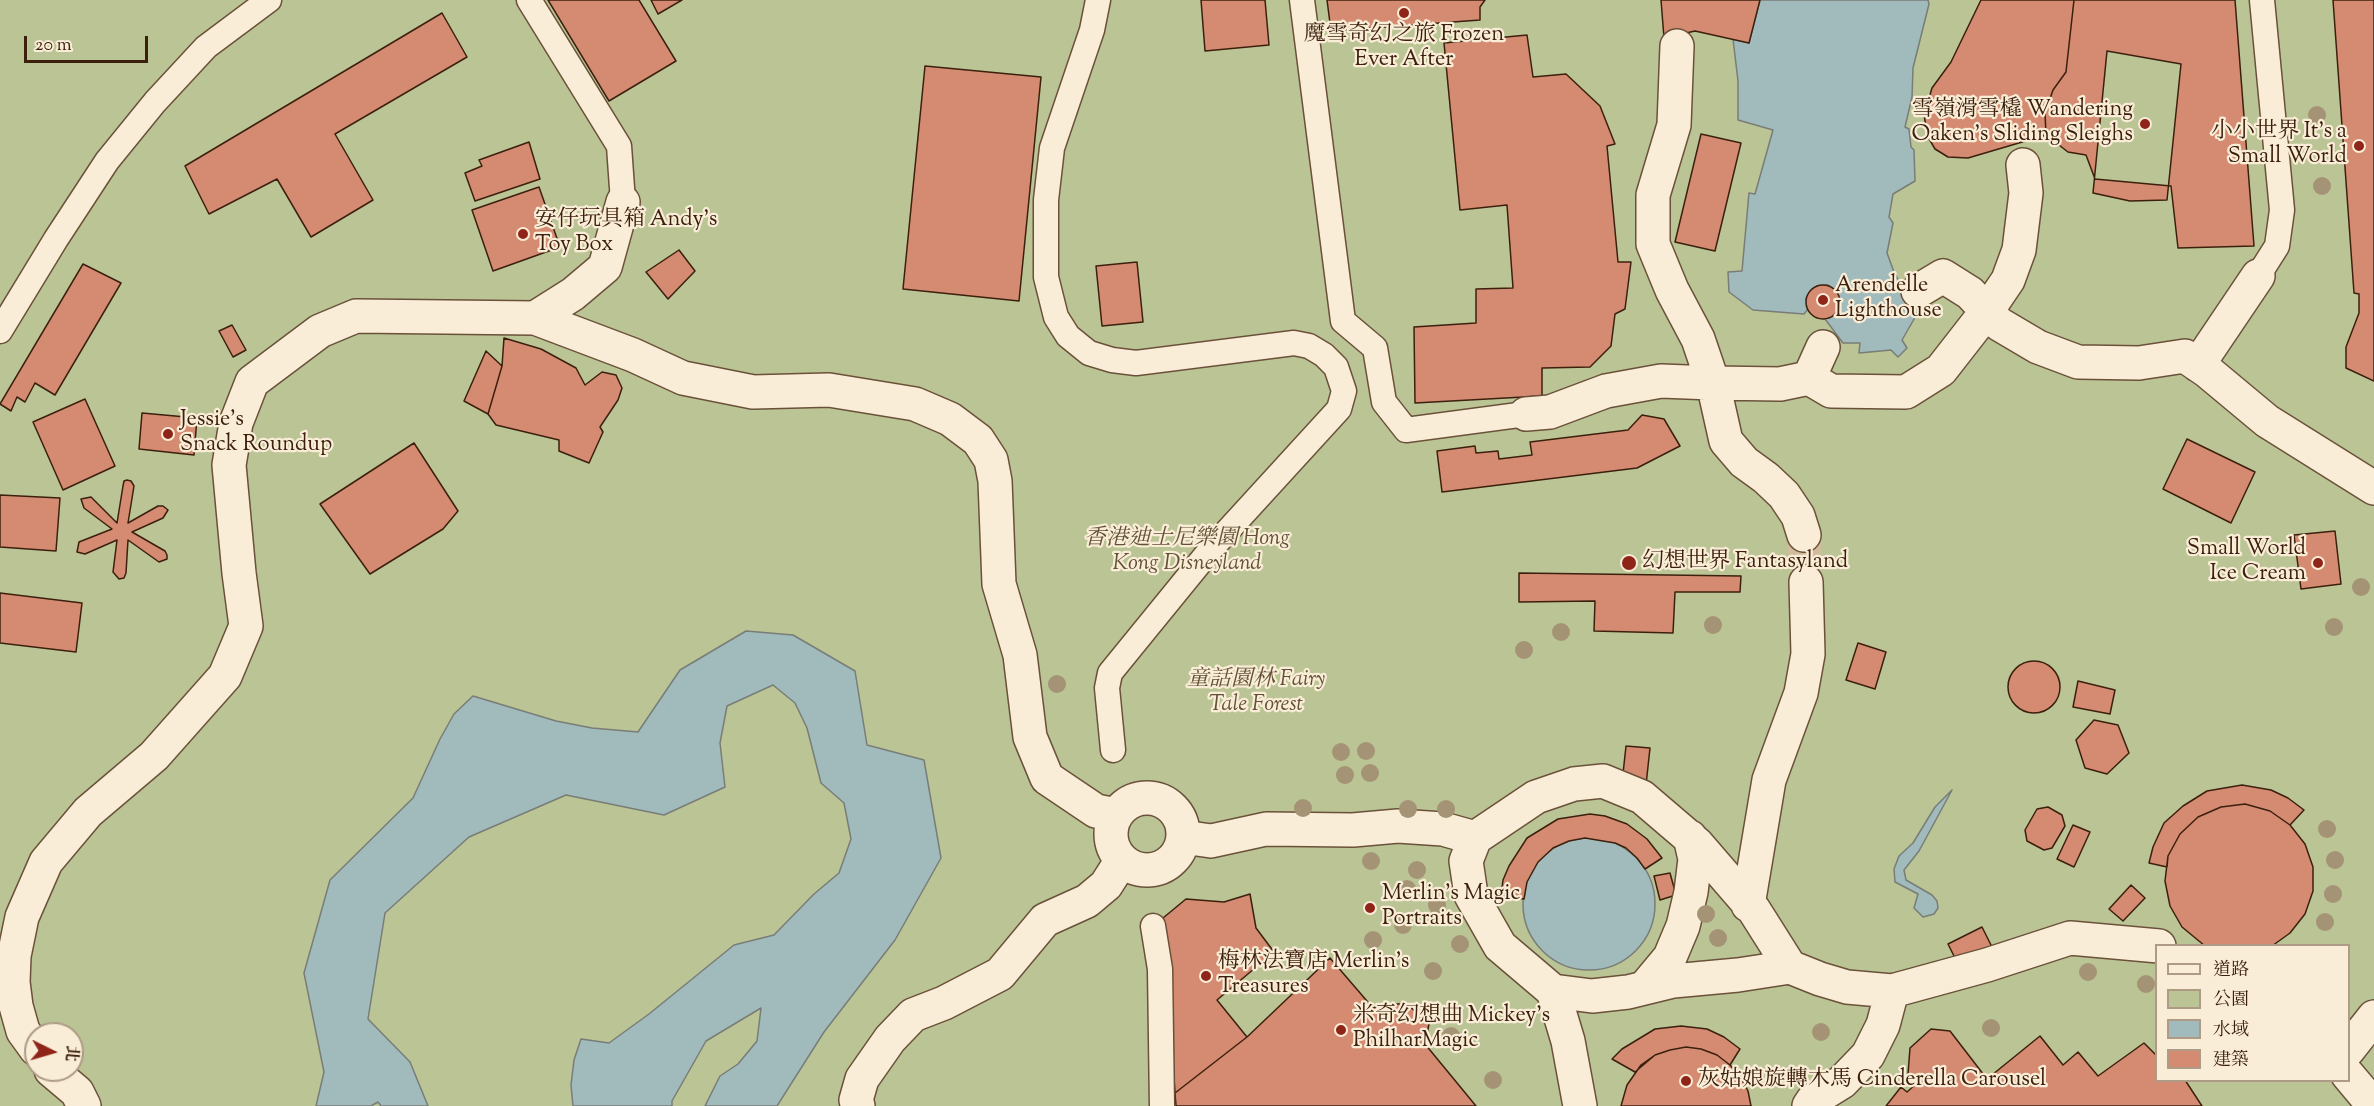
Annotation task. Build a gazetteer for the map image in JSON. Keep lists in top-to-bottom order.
{
  "parks": ["香港迪士尼樂園 Hong Kong Disneyland", "童話園林 Fairy Tale Forest"],
  "places": [
    "魔雪奇幻之旅 Frozen Ever After",
    "雪嶺滑雪橇 Wandering Oaken's Sliding Sleighs",
    "小小世界 It’s a Small World",
    "安仔玩具箱 Andy’s Toy Box",
    "Arendelle Lighthouse",
    "Jessie's Snack Roundup",
    "幻想世界 Fantasyland",
    "Small World Ice Cream",
    "Merlin’s Magic Portraits",
    "梅林法寶店 Merlin’s Treasures",
    "米奇幻想曲 Mickey's PhilharMagic",
    "灰姑娘旋轉木馬 Cinderella Carousel"
  ],
  "legend": [
    "道路",
    "公園",
    "水域",
    "建築"
  ],
  "scale_bar": "20 m",
  "north": "right"
}
